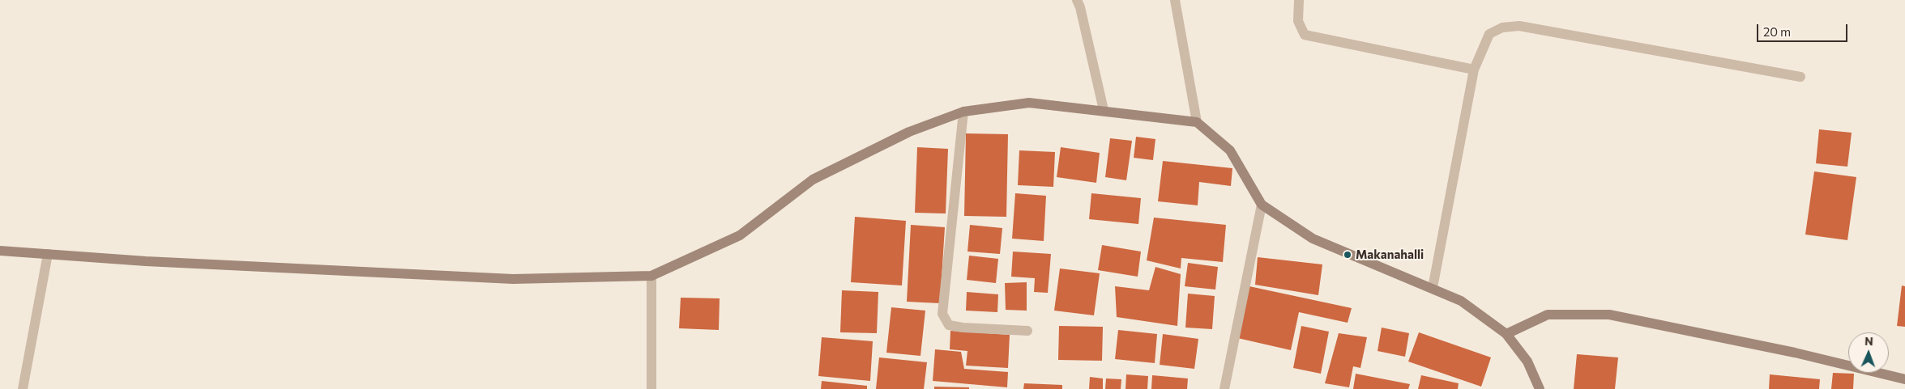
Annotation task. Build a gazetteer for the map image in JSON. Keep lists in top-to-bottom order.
{
  "places": ["Makanahalli"],
  "scale_bar": "20 m",
  "north": "top"
}
